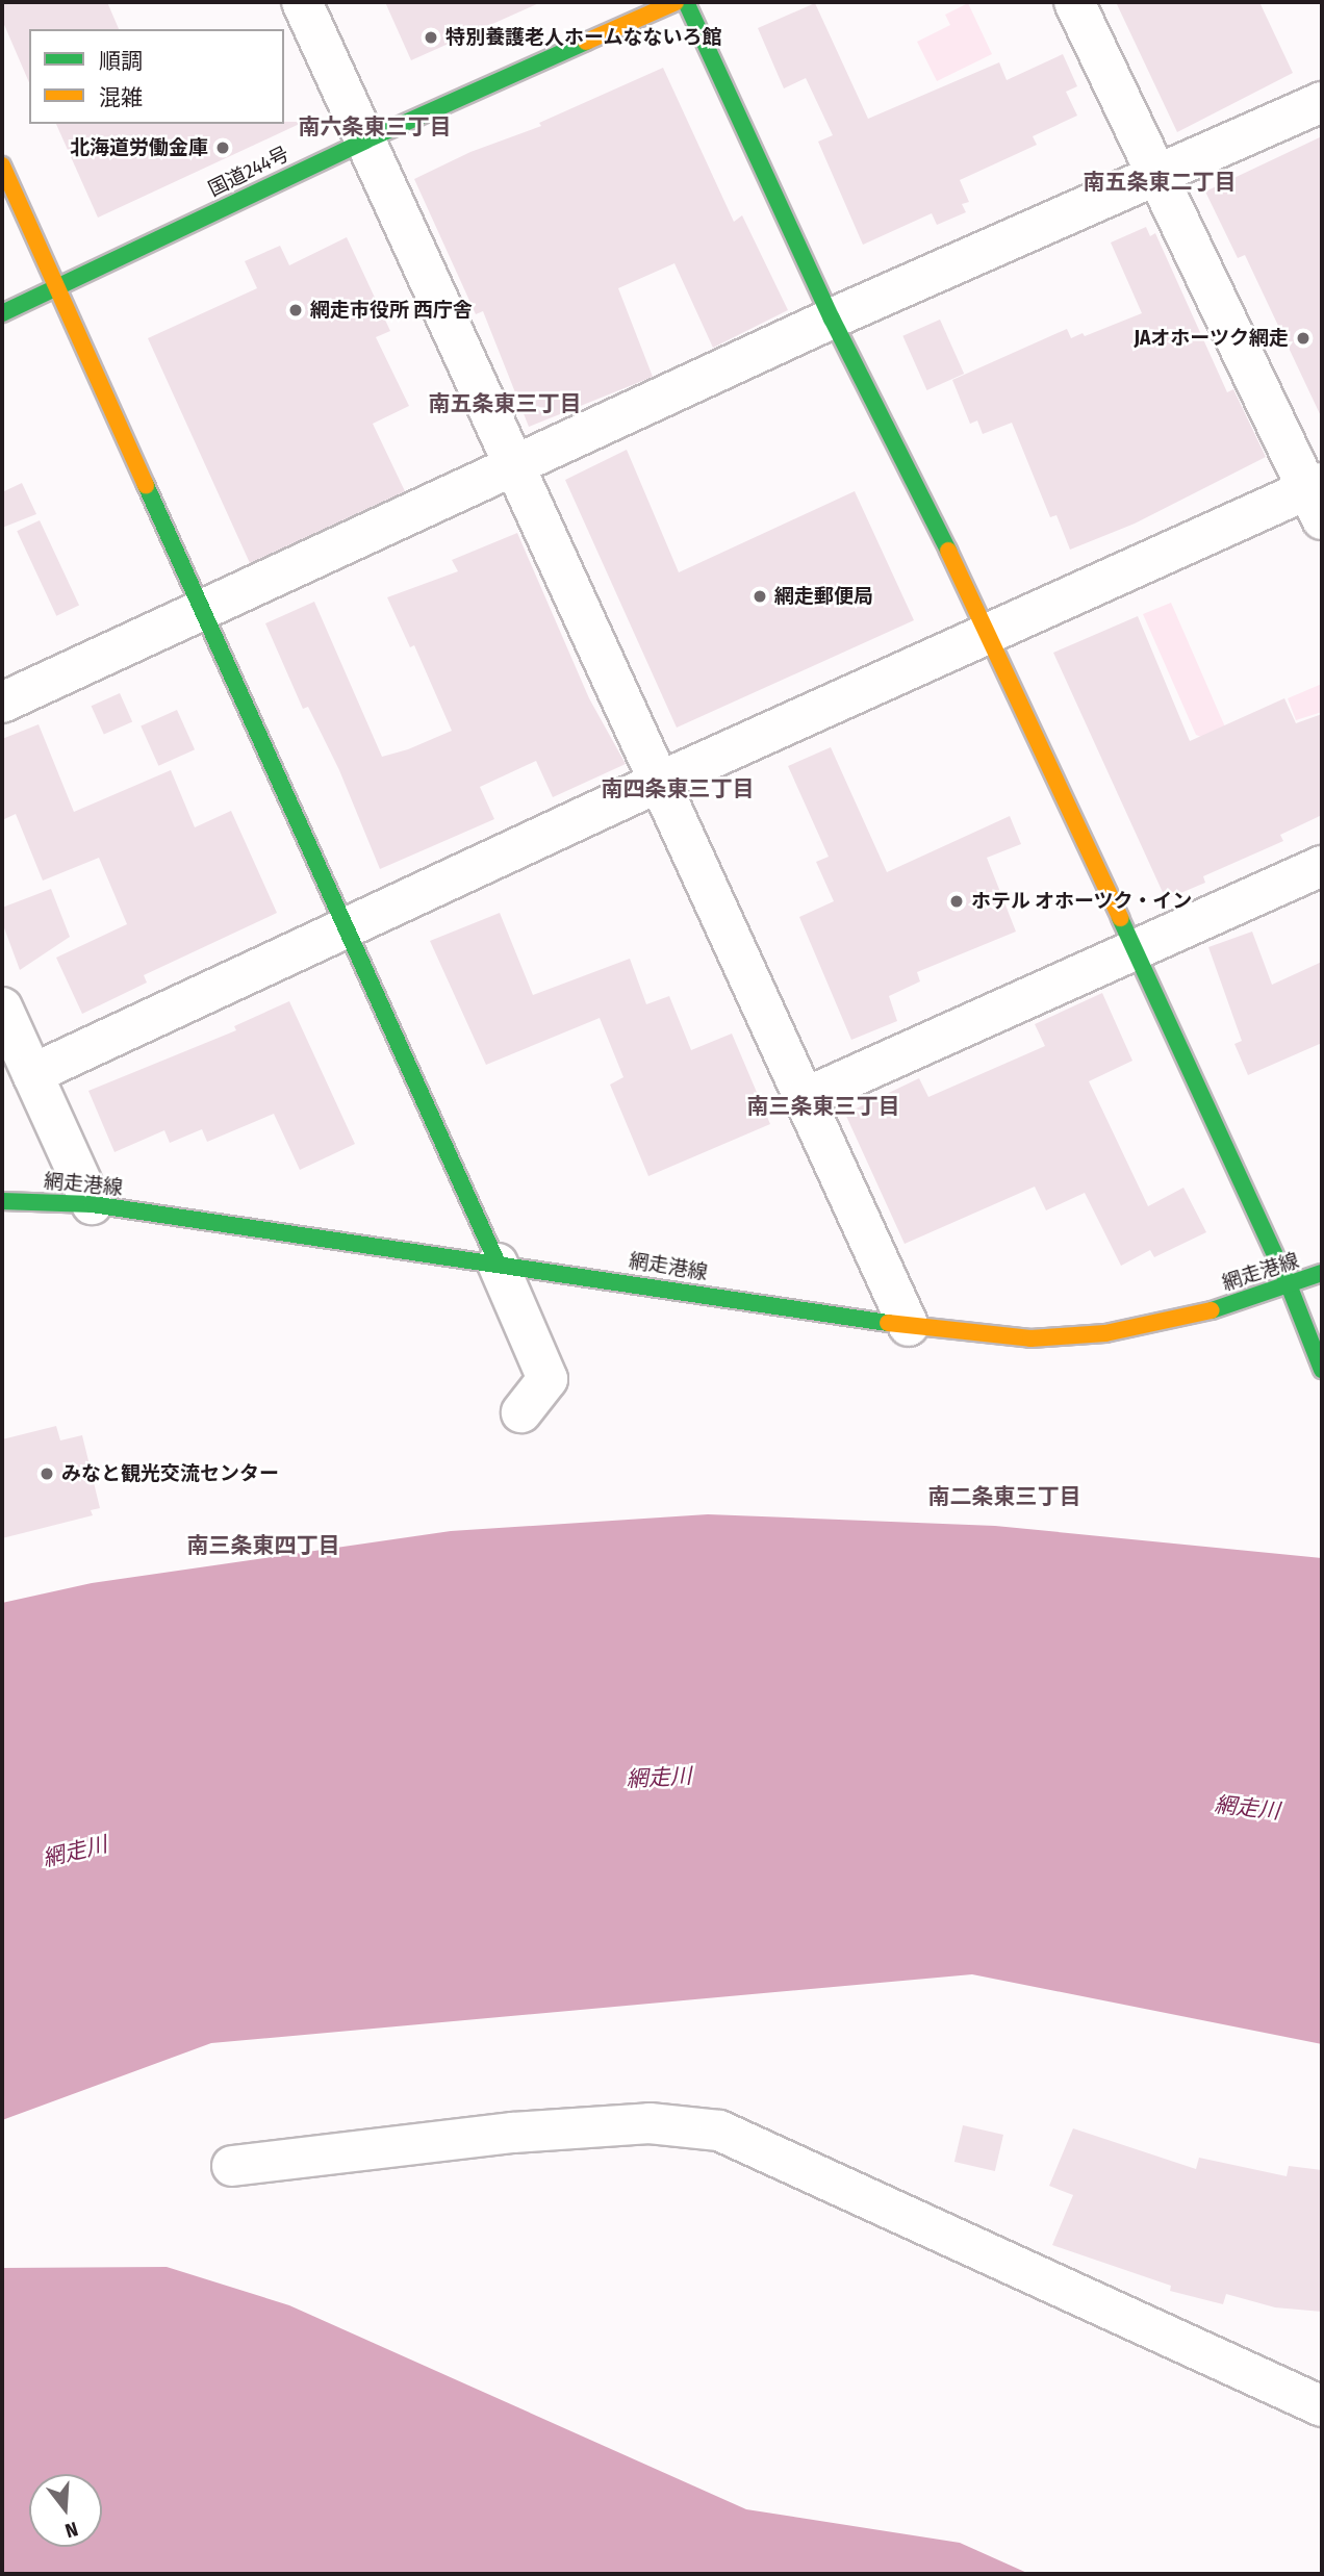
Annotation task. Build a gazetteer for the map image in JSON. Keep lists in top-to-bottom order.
{
  "streets": {
    "main road": ["国道244号", "網走港線"]
  },
  "districts": [
    "南六条東三丁目",
    "南五条東二丁目",
    "南五条東三丁目",
    "南四条東三丁目",
    "南三条東三丁目",
    "南二条東三丁目",
    "南三条東四丁目"
  ],
  "water": ["網走川"],
  "places": [
    "特別養護老人ホームなないろ館",
    "北海道労働金庫",
    "網走市役所 西庁舎",
    "JAオホーツク網走",
    "網走郵便局",
    "ホテル オホーツク・イン",
    "みなと観光交流センター"
  ],
  "legend": ["順調", "混雑"],
  "north": "bottom"
}
